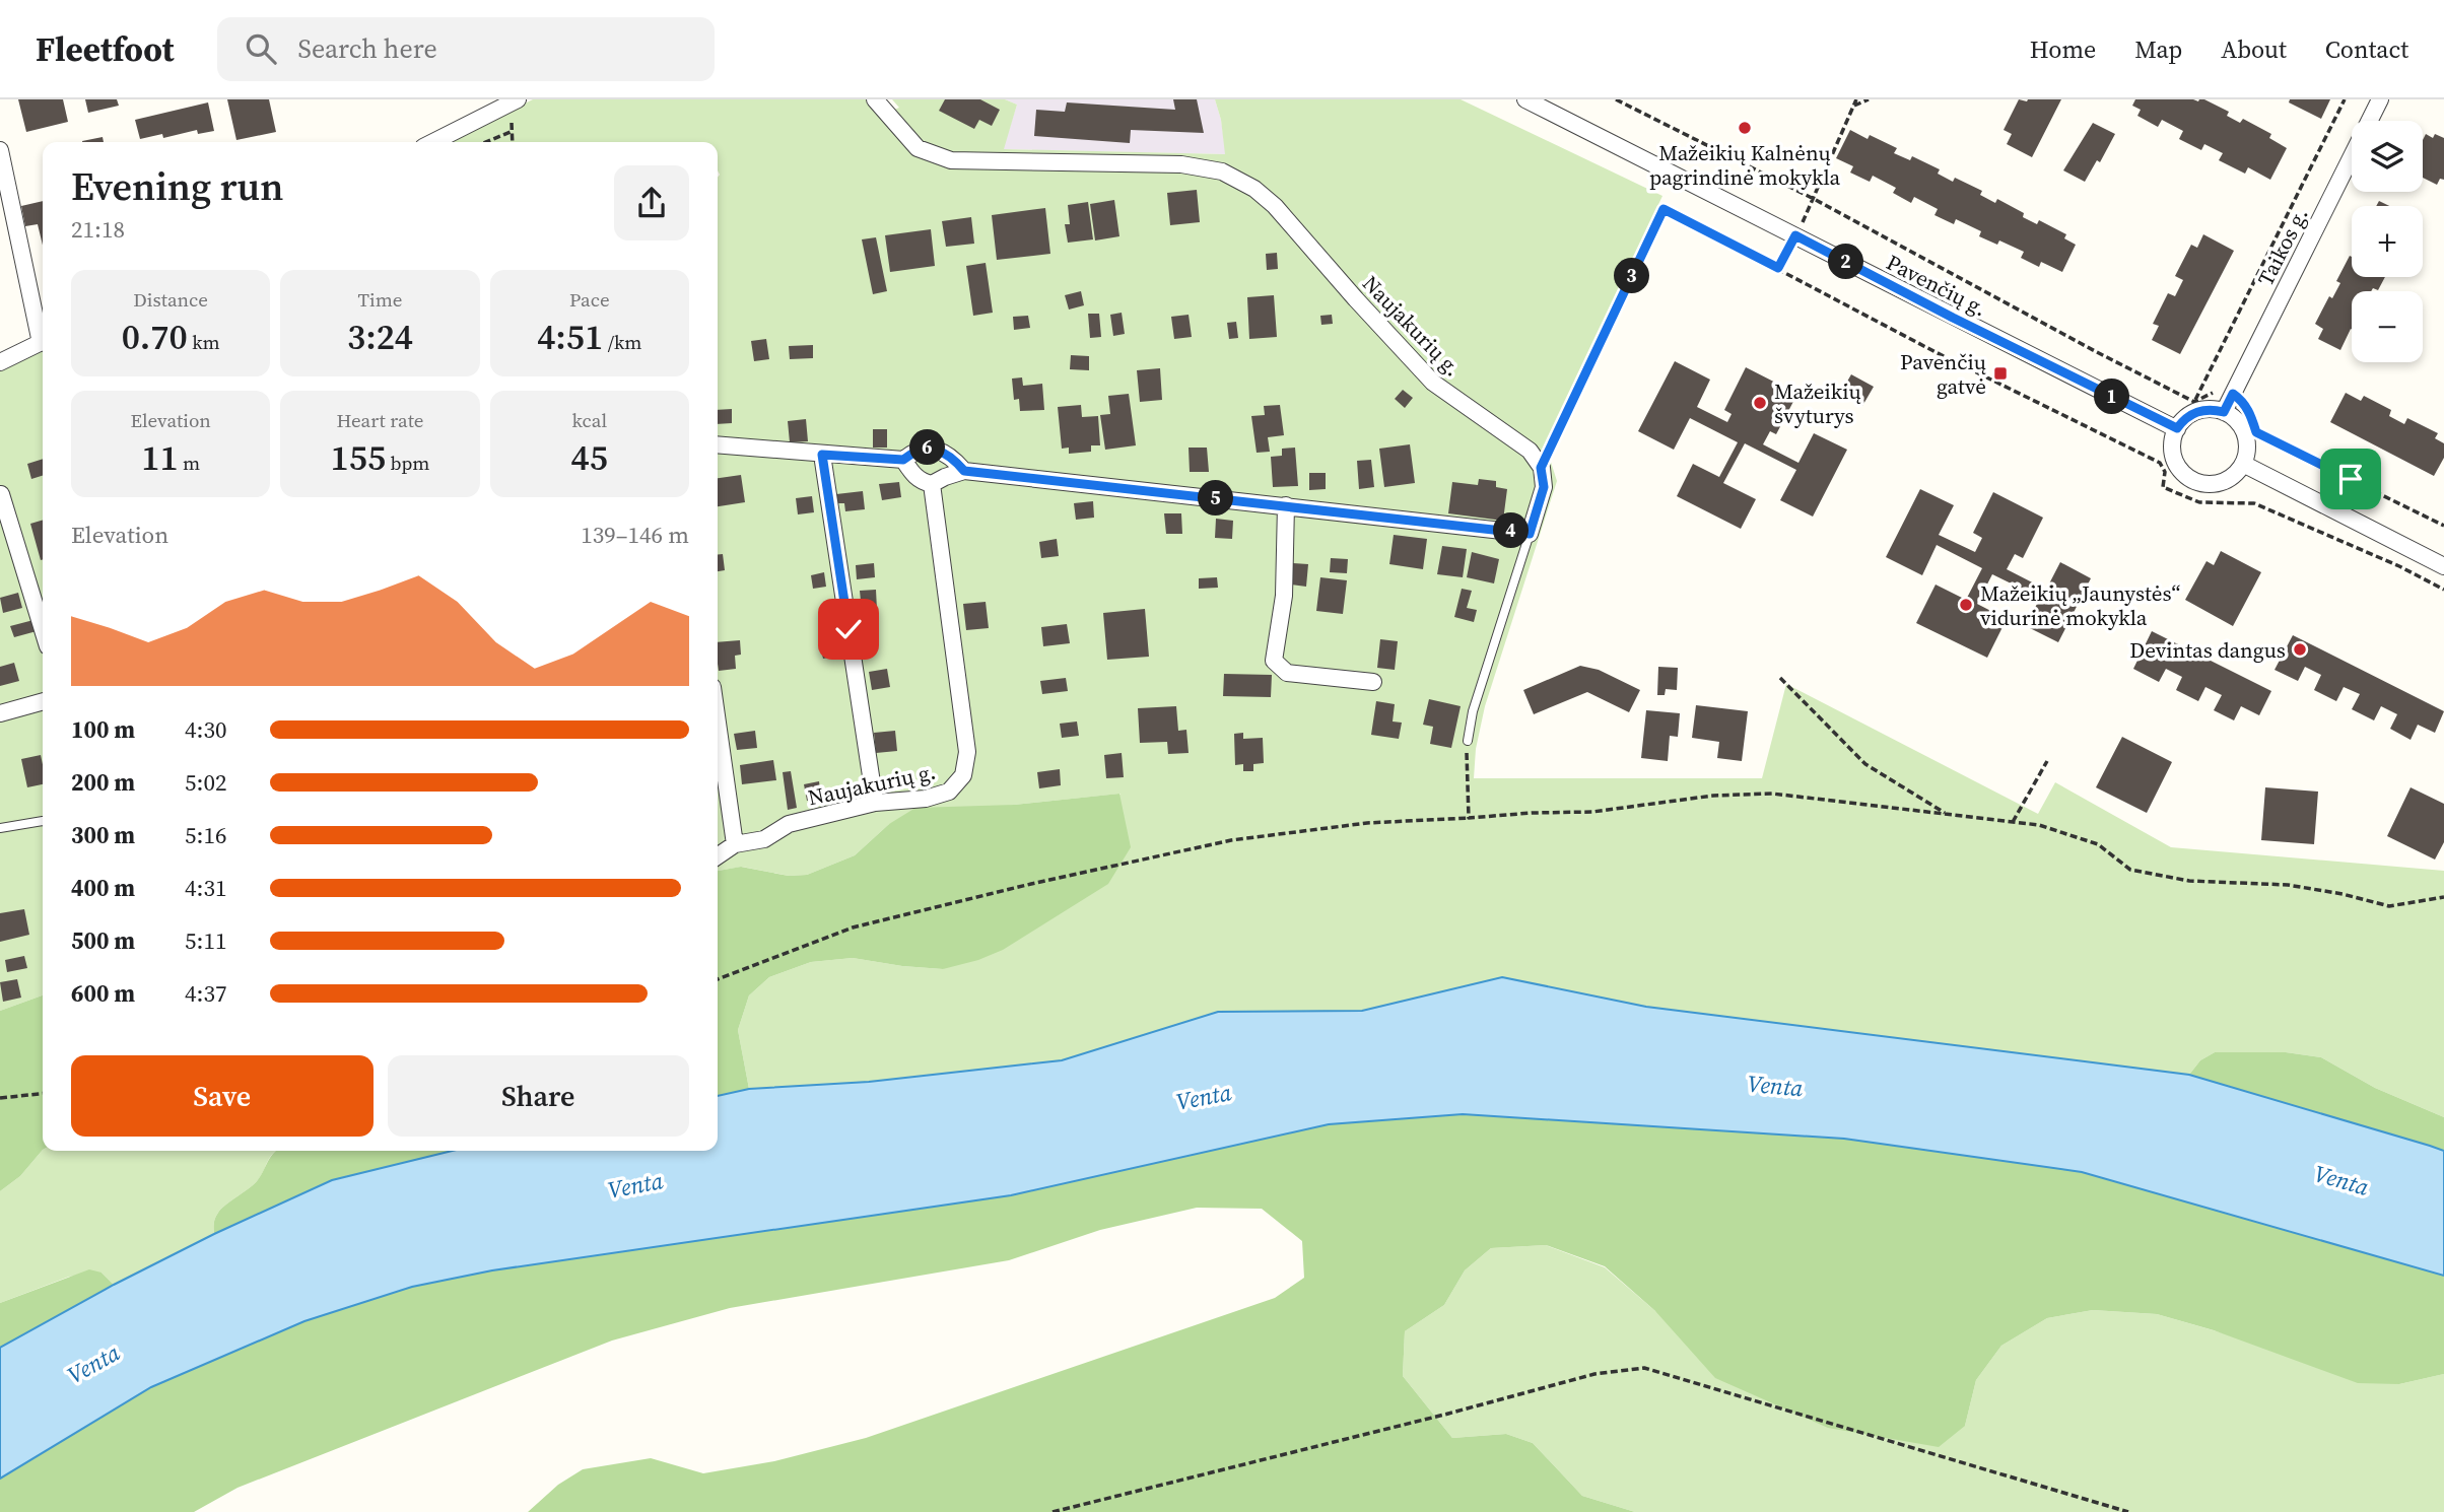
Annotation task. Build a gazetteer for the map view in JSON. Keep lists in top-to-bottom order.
{
  "streets": {
    "street": ["Taikos g.", "Pavenčių g.", "Naujakurių g."]
  },
  "crossings": [
    ["Taikos g.", "Pavenčių g."]
  ],
  "water": ["Venta"],
  "places": {
    "other": [
      "Mažeikių Kalnėnų pagrindinė mokykla",
      "Mažeikių švyturys",
      "Mažeikių „Jaunystės“ vidurinė mokykla",
      "Devintas dangus"
    ],
    "transit": ["Pavenčių gatvė"]
  },
  "page": {
    "header": "Fleetfoot",
    "search": "Search here",
    "nav": [
      "Home",
      "Map",
      "About",
      "Contact"
    ],
    "map_buttons": ["+", "−"],
    "heading": ["Evening run", "21:18"],
    "pins": [
      "2",
      "3",
      "1",
      "6",
      "5",
      "4"
    ],
    "stats": [
      ["Distance", "0.70 km"],
      ["Time", "3:24"],
      ["Pace", "4:51 /km"],
      ["Elevation", "11 m"],
      ["Heart rate", "155 bpm"],
      ["kcal", "45"]
    ],
    "chart": ["Elevation", "139–146 m"],
    "list": [
      {
        "name": "100 m",
        "note": "4:30"
      },
      {
        "name": "200 m",
        "note": "5:02"
      },
      {
        "name": "300 m",
        "note": "5:16"
      },
      {
        "name": "400 m",
        "note": "4:31"
      },
      {
        "name": "500 m",
        "note": "5:11"
      },
      {
        "name": "600 m",
        "note": "4:37"
      }
    ],
    "buttons": ["Save", "Share"]
  }
}
